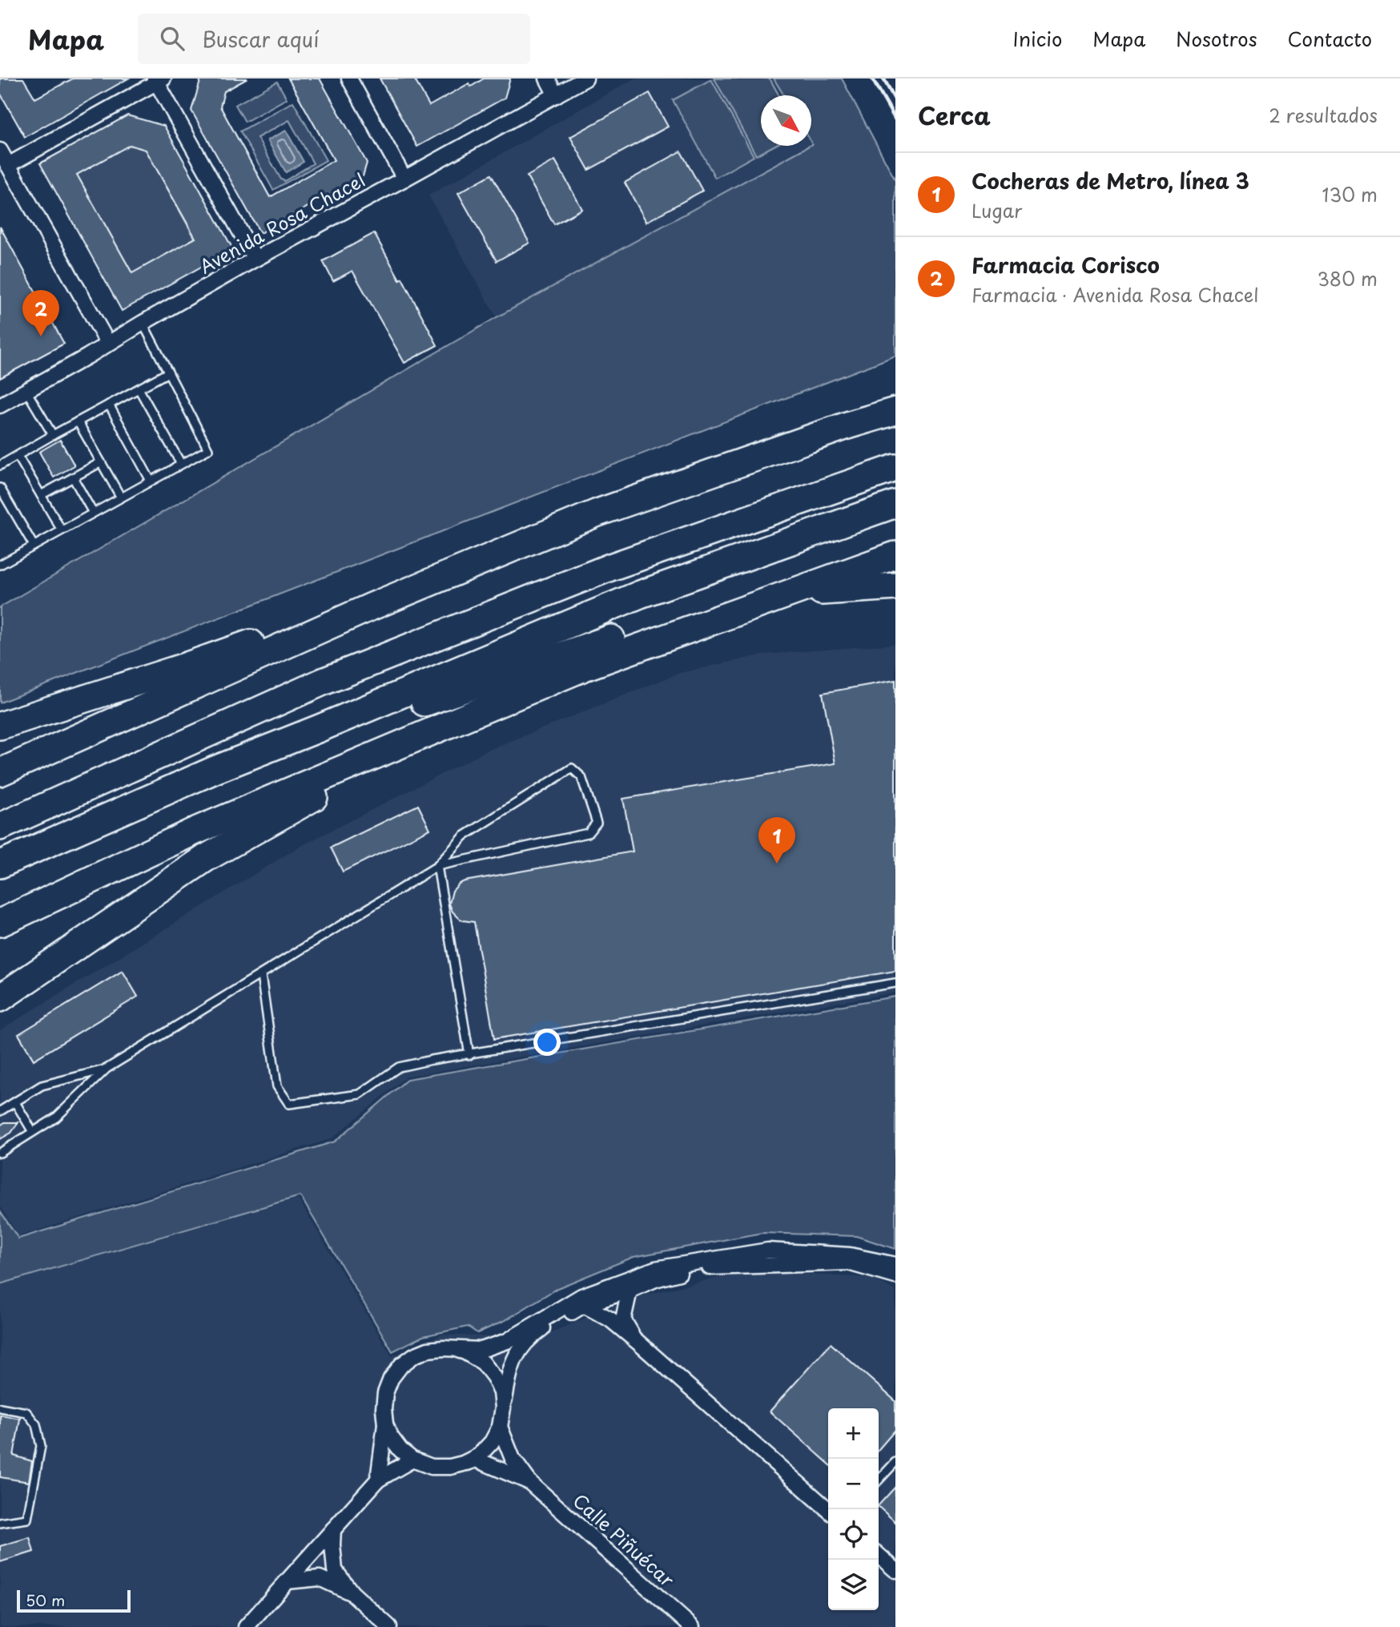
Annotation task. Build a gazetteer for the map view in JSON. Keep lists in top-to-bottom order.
{
  "streets": {
    "street": ["Avenida Rosa Chacel", "Calle Piñuécar"]
  },
  "scale_bar": "50 m",
  "north": "bottom right",
  "page": {
    "header": "Mapa",
    "search": "Buscar aquí",
    "nav": [
      "Inicio",
      "Mapa",
      "Nosotros",
      "Contacto"
    ],
    "heading": ["Cerca", "2 resultados"],
    "list": [
      {
        "mark": "1",
        "name": "Cocheras de Metro, línea 3",
        "note": "Lugar",
        "value": "130 m"
      },
      {
        "mark": "2",
        "name": "Farmacia Corisco",
        "note": "Farmacia · Avenida Rosa Chacel",
        "value": "380 m"
      }
    ],
    "pins": ["2", "1"],
    "map_buttons": ["+", "−"],
    "scale": "50 m"
  }
}
